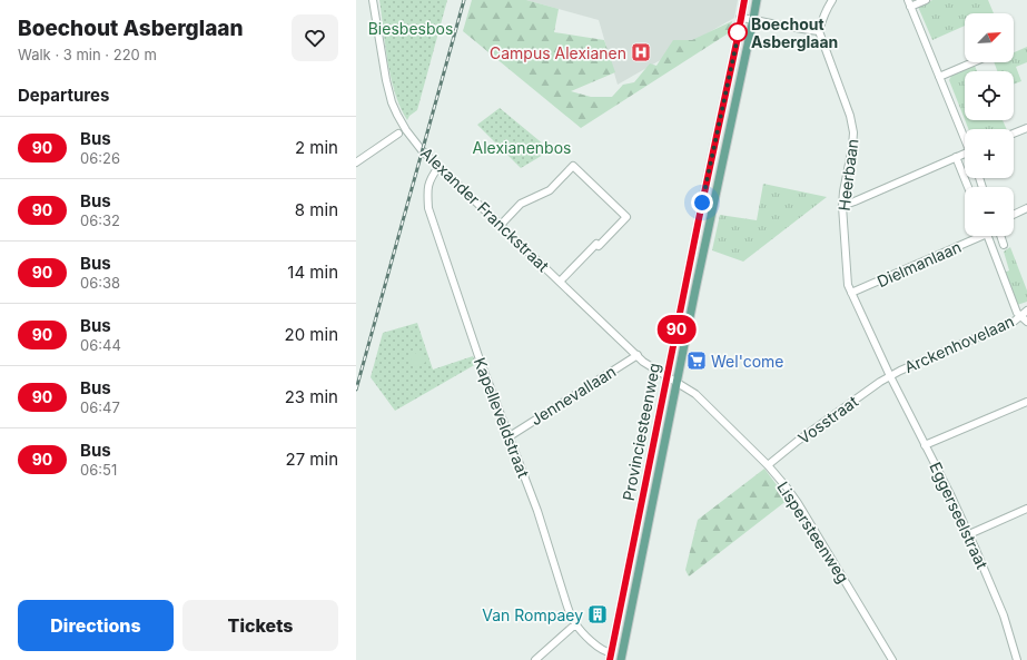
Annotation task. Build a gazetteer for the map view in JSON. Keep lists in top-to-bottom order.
{
  "streets": {
    "main road": ["Provinciesteenweg"],
    "street": [
      "Heerbaan",
      "Alexander Franckstraat",
      "Dielmanlaan",
      "Arckenhovelaan",
      "Jennevallaan",
      "Kapelleveldstraat",
      "Vosstraat",
      "Eggerseelstraat",
      "Lispersteenweg"
    ]
  },
  "crossings": [
    ["Heerbaan", "Dielmanlaan"],
    ["Heerbaan", "Arckenhovelaan"],
    ["Heerbaan", "Vosstraat"],
    ["Heerbaan", "Eggerseelstraat"],
    ["Alexander Franckstraat", "Jennevallaan"],
    ["Alexander Franckstraat", "Kapelleveldstraat"],
    ["Alexander Franckstraat", "Provinciesteenweg"],
    ["Alexander Franckstraat", "Lispersteenweg"],
    ["Arckenhovelaan", "Vosstraat"],
    ["Arckenhovelaan", "Eggerseelstraat"],
    ["Jennevallaan", "Kapelleveldstraat"],
    ["Kapelleveldstraat", "Provinciesteenweg"],
    ["Vosstraat", "Eggerseelstraat"],
    ["Vosstraat", "Lispersteenweg"],
    ["Provinciesteenweg", "Lispersteenweg"]
  ],
  "parks": ["Biesbesbos", "Alexianenbos"],
  "places": {
    "other": ["Boechout Asberglaan"],
    "hospital": ["Campus Alexianen"],
    "supermarket": ["Wel'come"],
    "building": ["Van Rompaey"]
  },
  "lines": ["bus line 90"],
  "north": "top right",
  "page": {
    "heading": [
      ["Boechout Asberglaan", "Walk · 3 min · 220 m"],
      "Departures"
    ],
    "on_map": "90",
    "map_buttons": ["+", "−"],
    "list": [
      {
        "mark": "90",
        "name": "Bus",
        "note": "06:26",
        "value": "2 min"
      },
      {
        "mark": "90",
        "name": "Bus",
        "note": "06:32",
        "value": "8 min"
      },
      {
        "mark": "90",
        "name": "Bus",
        "note": "06:38",
        "value": "14 min"
      },
      {
        "mark": "90",
        "name": "Bus",
        "note": "06:44",
        "value": "20 min"
      },
      {
        "mark": "90",
        "name": "Bus",
        "note": "06:47",
        "value": "23 min"
      },
      {
        "mark": "90",
        "name": "Bus",
        "note": "06:51",
        "value": "27 min"
      }
    ],
    "buttons": ["Directions", "Tickets"]
  }
}
